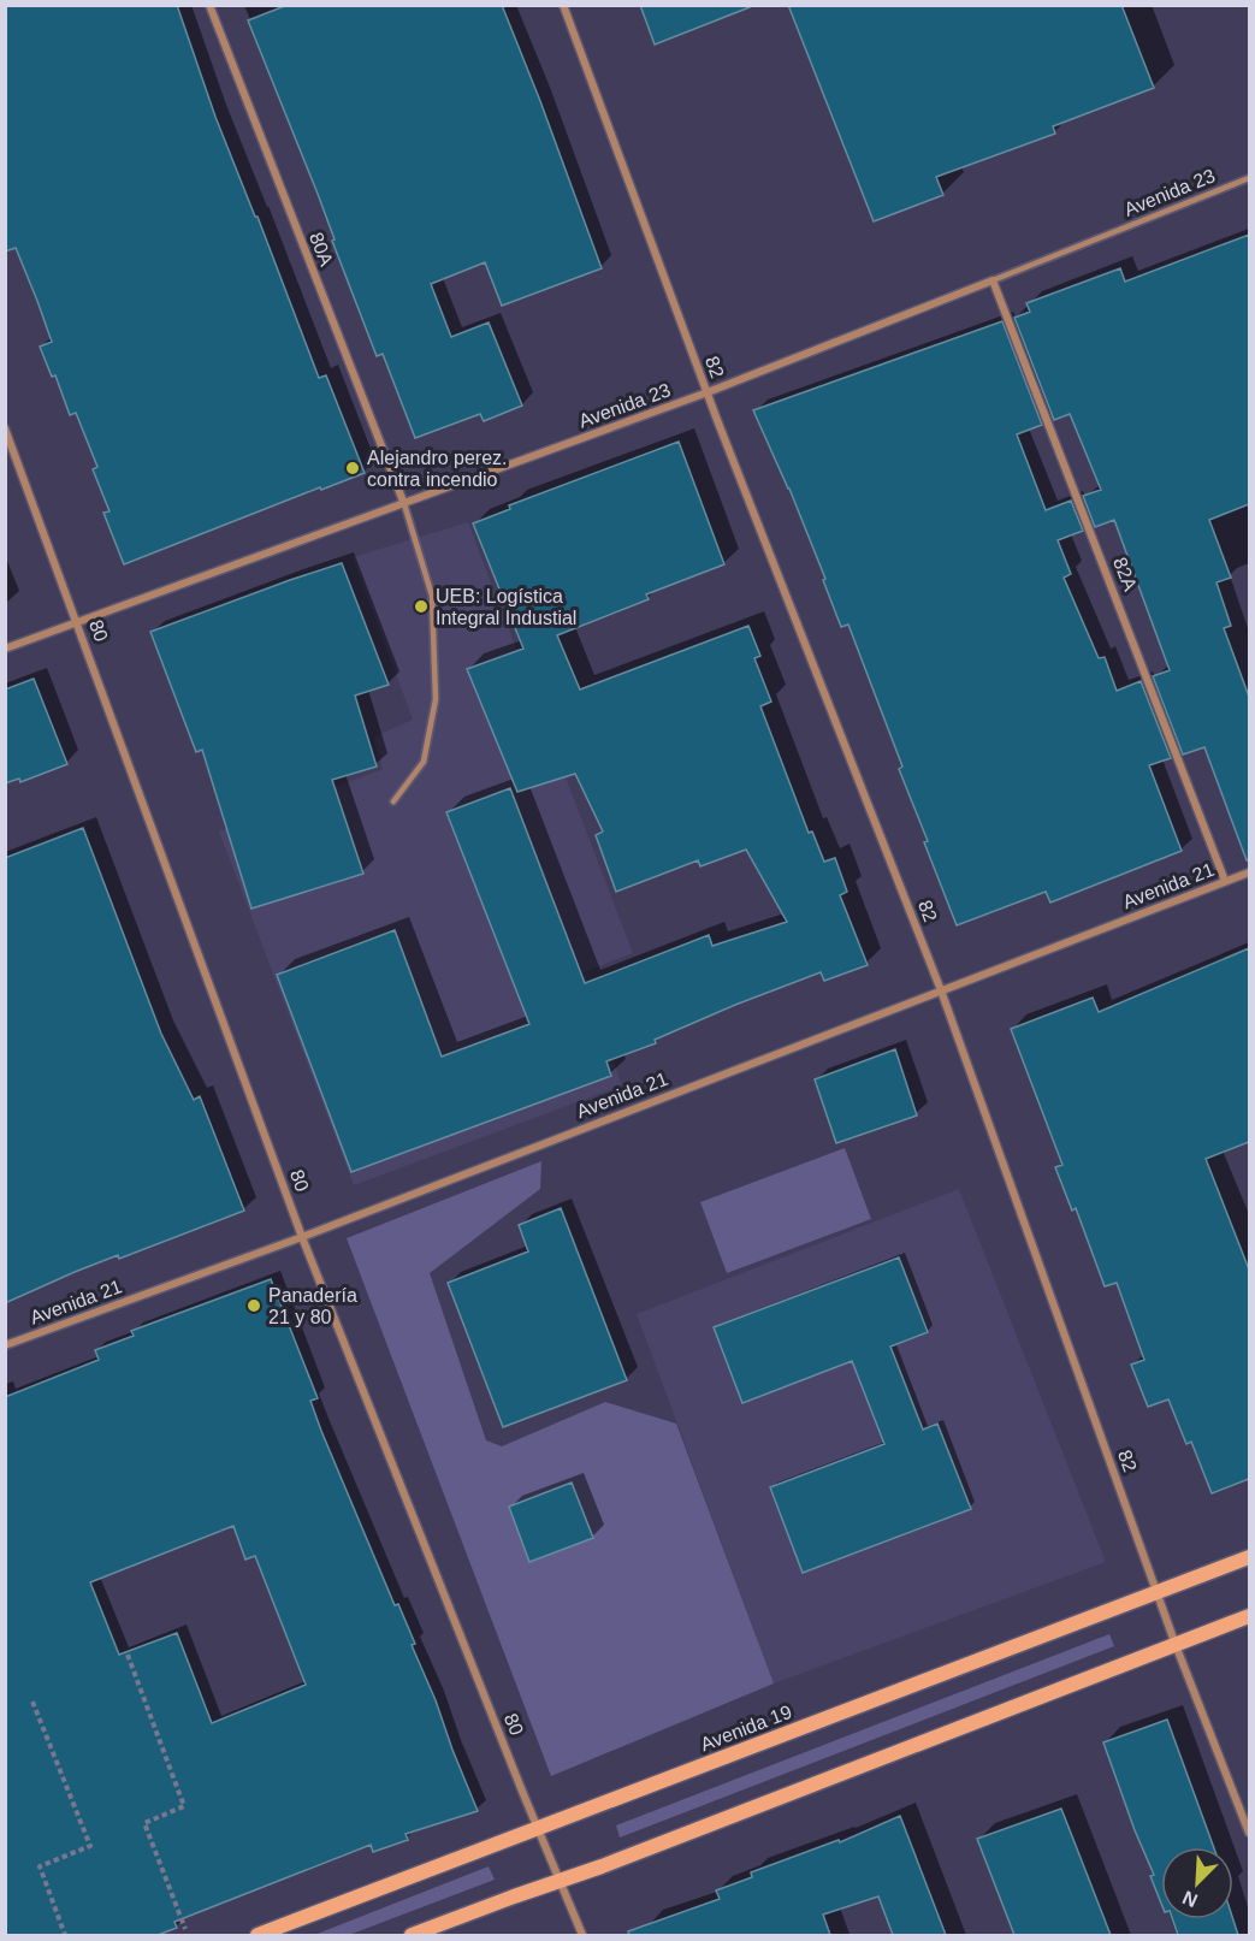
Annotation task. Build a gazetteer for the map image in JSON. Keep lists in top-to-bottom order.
{
  "streets": {
    "main road": ["Avenida 19"],
    "street": [
      "Avenida 23",
      "80A",
      "82",
      "82A",
      "80",
      "Avenida 21"
    ]
  },
  "crossings": [
    ["Avenida 23", "80A"],
    ["Avenida 23", "82"],
    ["Avenida 23", "82A"],
    ["Avenida 23", "80"],
    ["82", "Avenida 21"],
    ["82", "Avenida 19"],
    ["82A", "Avenida 21"],
    ["80", "Avenida 21"],
    ["80", "Avenida 19"]
  ],
  "places": ["Alejandro perez. contra incendio", "UEB: Logística Integral Industial", "Panadería 21 y 80"],
  "north": "bottom left"
}
